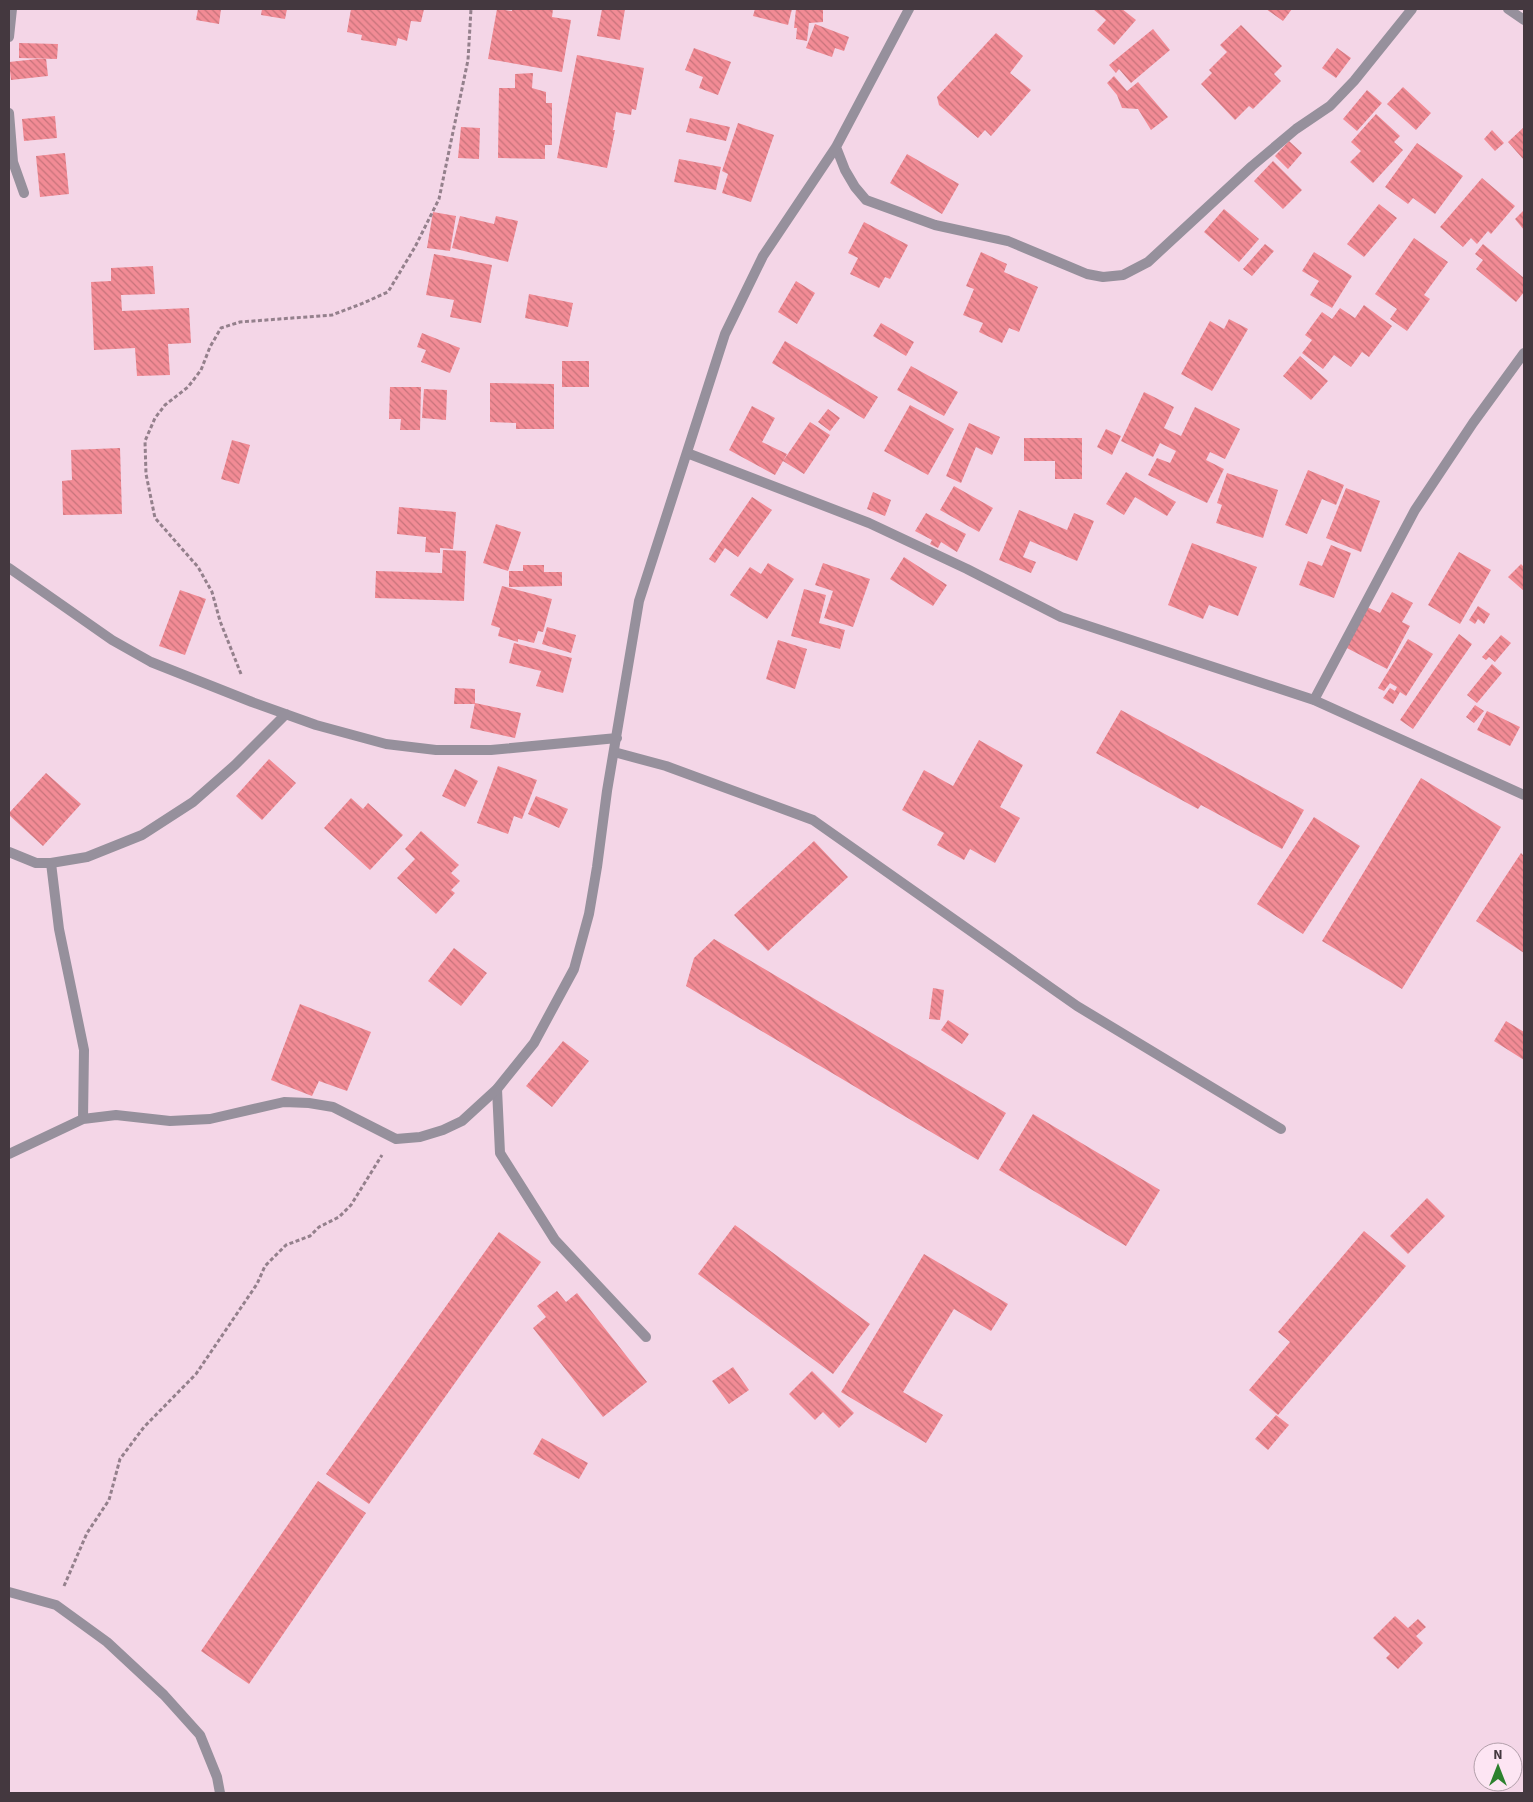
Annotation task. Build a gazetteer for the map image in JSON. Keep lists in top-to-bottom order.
{
  "north": "top"
}
